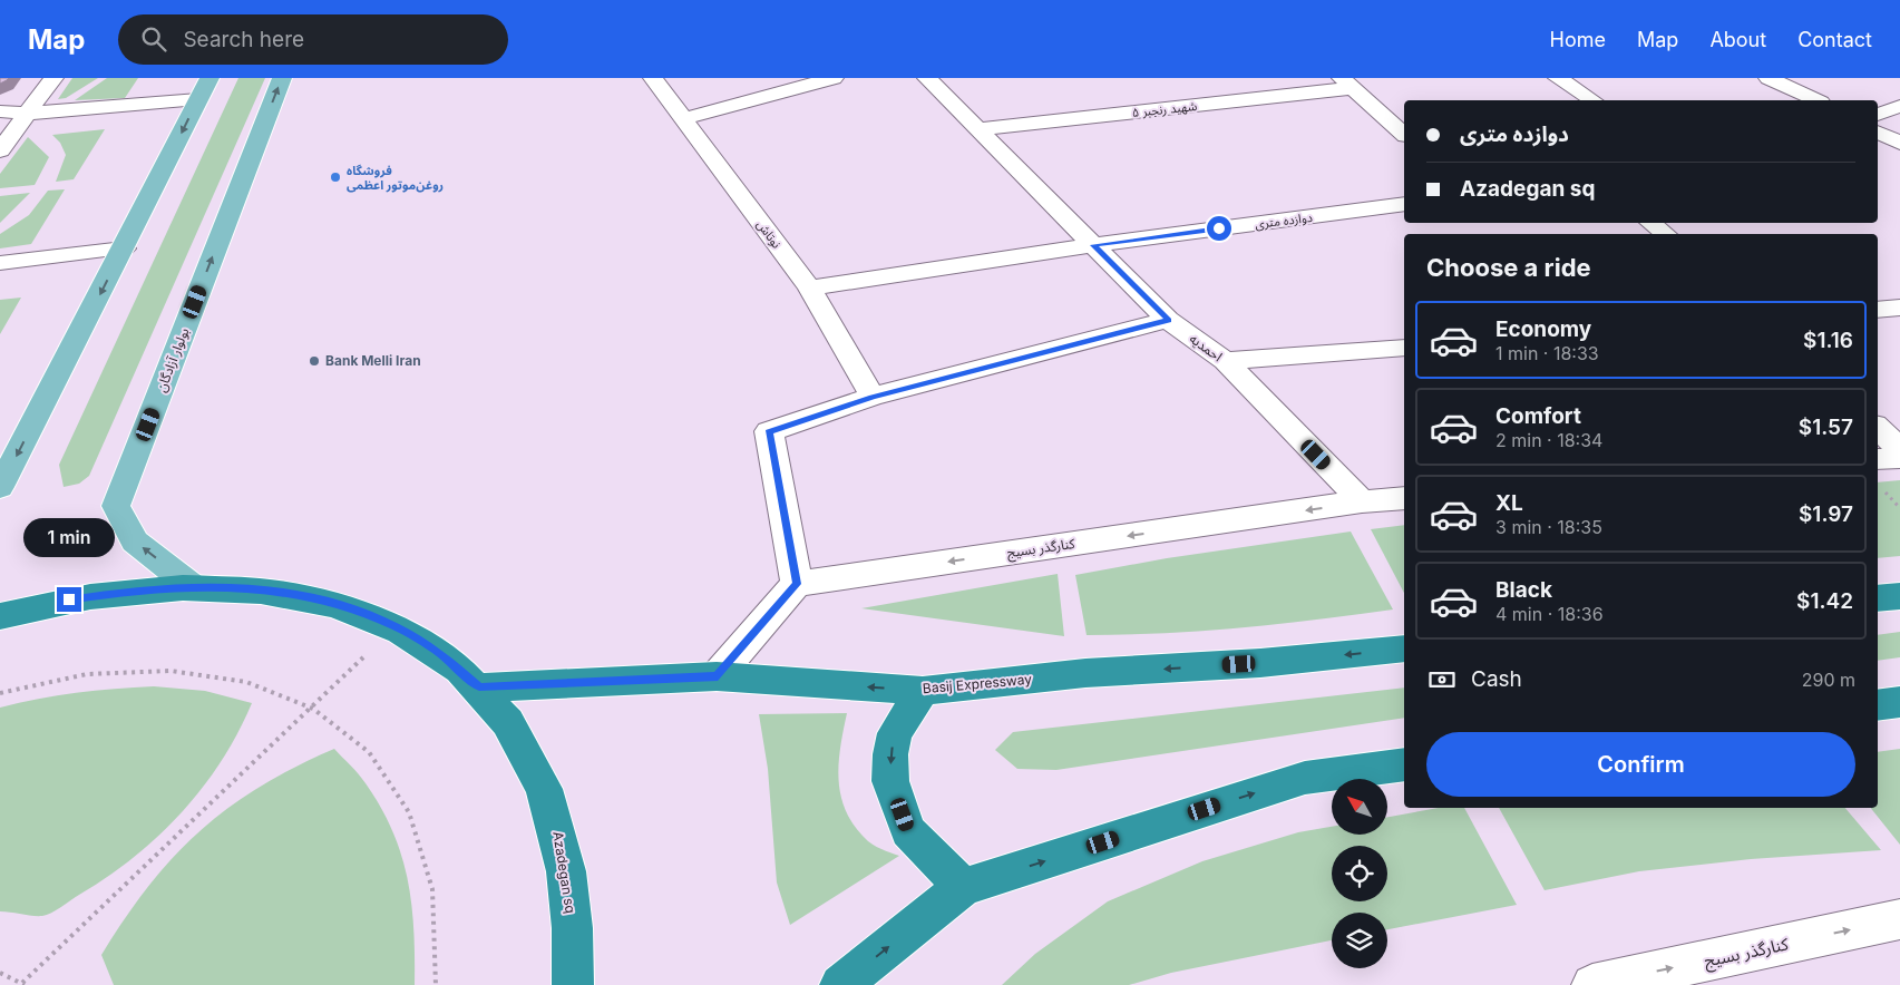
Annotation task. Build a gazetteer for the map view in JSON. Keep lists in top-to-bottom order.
{
  "streets": {
    "highway": ["Basij Expressway", "Azadegan sq"],
    "main road": ["بولوار آزادگان"],
    "street": [
      "شهید رنجبر ۵",
      "دوازده متری",
      "نوتاش",
      "احمدیه",
      "کنارگذر بسیج"
    ]
  },
  "crossings": [
    ["شهید رنجبر ۵", "احمدیه"],
    ["دوازده متری", "نوتاش"],
    ["دوازده متری", "احمدیه"],
    ["احمدیه", "کنارگذر بسیج"],
    ["بولوار آزادگان", "Azadegan sq"],
    ["Basij Expressway", "Azadegan sq"]
  ],
  "places": ["فروشگاه روغن‌موتور اعظمی", "Bank Melli Iran"],
  "north": "top left",
  "page": {
    "header": "Map",
    "search": "Search here",
    "nav": [
      "Home",
      "Map",
      "About",
      "Contact"
    ],
    "banner": ["دوازده متری", "Azadegan sq"],
    "heading": "Choose a ride",
    "list": [
      {
        "name": "Economy",
        "note": "1 min · 18:33",
        "value": "$1.16"
      },
      {
        "name": "Comfort",
        "note": "2 min · 18:34",
        "value": "$1.57"
      },
      {
        "name": "XL",
        "note": "3 min · 18:35",
        "value": "$1.97"
      },
      {
        "name": "Black",
        "note": "4 min · 18:36",
        "value": "$1.42"
      }
    ],
    "bubble": "1 min",
    "pay": ["Cash", "290 m"],
    "buttons": "Confirm"
  }
}
